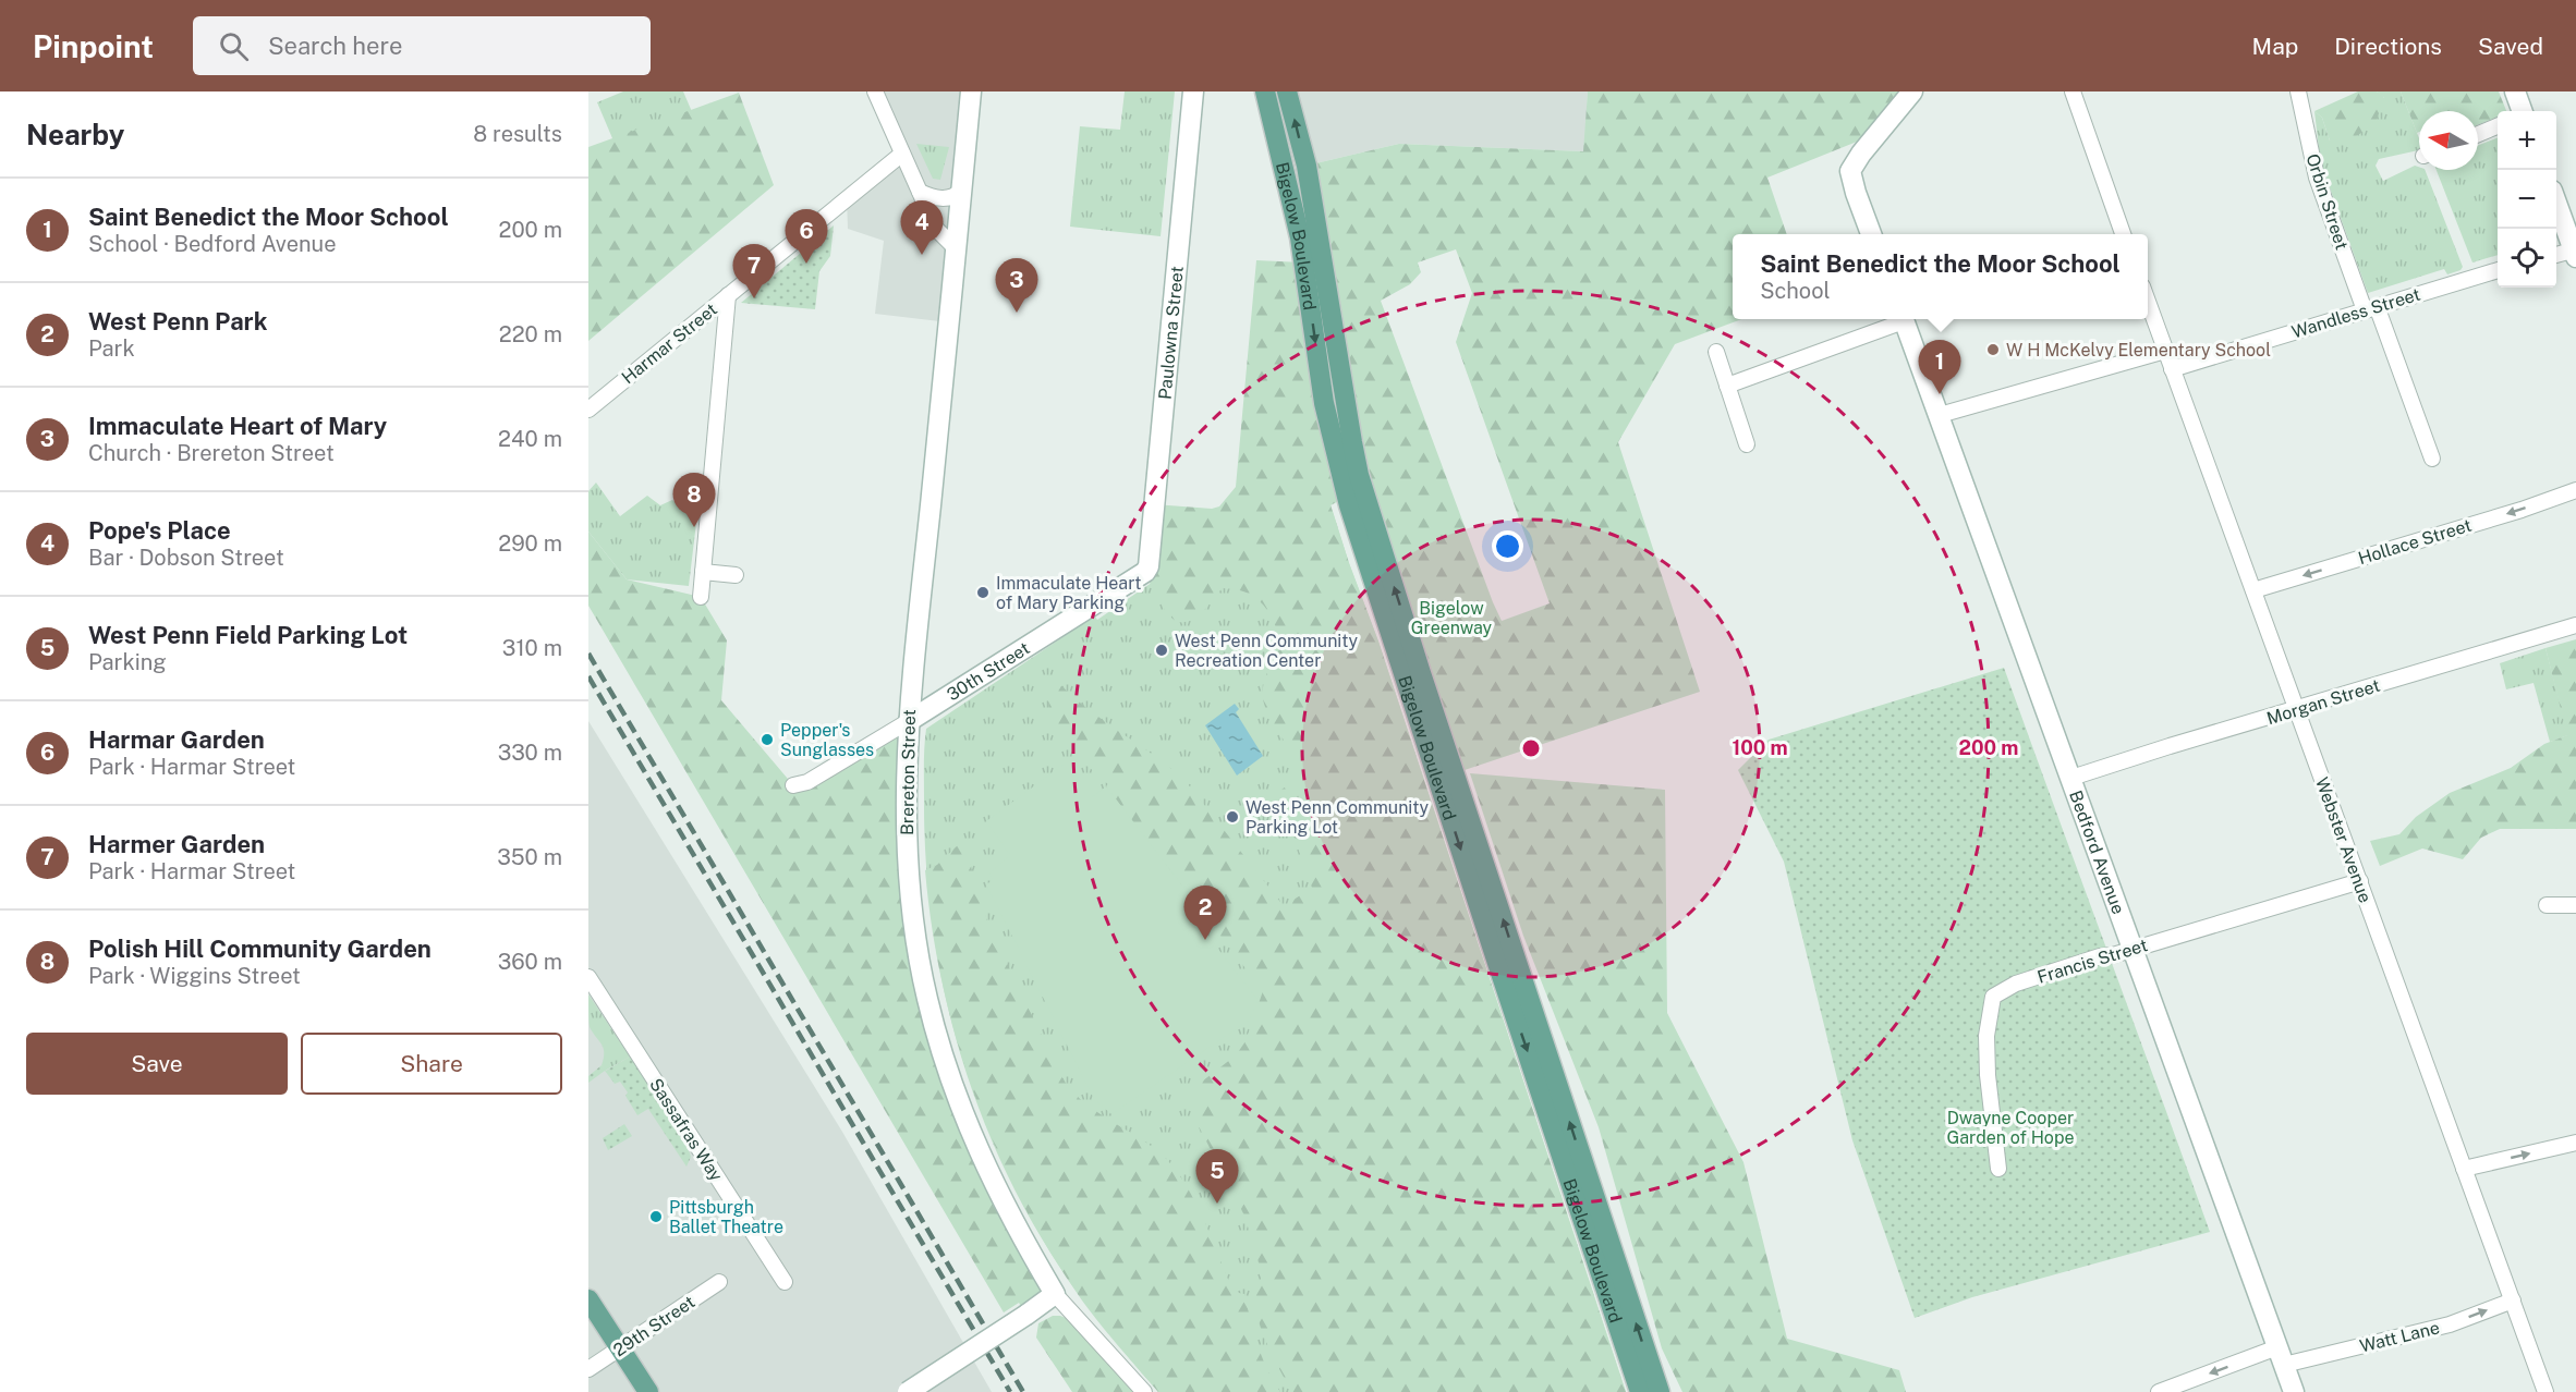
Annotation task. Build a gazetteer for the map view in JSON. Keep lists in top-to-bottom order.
{
  "streets": {
    "main road": ["Bigelow Boulevard"],
    "street": [
      "Orbin Street",
      "Wandless Street",
      "Paulowna Street",
      "Harmar Street",
      "Hollace Street",
      "30th Street",
      "Morgan Street",
      "Brereton Street",
      "Webster Avenue",
      "Bedford Avenue",
      "Francis Street",
      "Sassafras Way",
      "29th Street",
      "Watt Lane"
    ]
  },
  "crossings": [
    ["Orbin Street", "Wandless Street"],
    ["Wandless Street", "Webster Avenue"],
    ["Paulowna Street", "30th Street"],
    ["Hollace Street", "Webster Avenue"],
    ["30th Street", "Brereton Street"],
    ["Morgan Street", "Webster Avenue"],
    ["Morgan Street", "Bedford Avenue"],
    ["Webster Avenue", "Francis Street"],
    ["Webster Avenue", "Watt Lane"],
    ["Bedford Avenue", "Francis Street"],
    ["Bedford Avenue", "Watt Lane"]
  ],
  "one_way": ["Hollace Street"],
  "parks": ["Bigelow Greenway", "Dwayne Cooper Garden of Hope"],
  "places": [
    "W H McKelvy Elementary School",
    "Immaculate Heart of Mary Parking",
    "West Penn Community Recreation Center",
    "Pepper's Sunglasses",
    "West Penn Community Parking Lot",
    "Pittsburgh Ballet Theatre"
  ],
  "north": "left",
  "page": {
    "header": "Pinpoint",
    "search": "Search here",
    "nav": ["Map", "Directions", "Saved"],
    "heading": ["Nearby", "8 results"],
    "map_buttons": ["+", "−"],
    "list": [
      {
        "mark": "1",
        "name": "Saint Benedict the Moor School",
        "note": "School · Bedford Avenue",
        "value": "200 m"
      },
      {
        "mark": "2",
        "name": "West Penn Park",
        "note": "Park",
        "value": "220 m"
      },
      {
        "mark": "3",
        "name": "Immaculate Heart of Mary",
        "note": "Church · Brereton Street",
        "value": "240 m"
      },
      {
        "mark": "4",
        "name": "Pope's Place",
        "note": "Bar · Dobson Street",
        "value": "290 m"
      },
      {
        "mark": "5",
        "name": "West Penn Field Parking Lot",
        "note": "Parking",
        "value": "310 m"
      },
      {
        "mark": "6",
        "name": "Harmar Garden",
        "note": "Park · Harmar Street",
        "value": "330 m"
      },
      {
        "mark": "7",
        "name": "Harmer Garden",
        "note": "Park · Harmar Street",
        "value": "350 m"
      },
      {
        "mark": "8",
        "name": "Polish Hill Community Garden",
        "note": "Park · Wiggins Street",
        "value": "360 m"
      }
    ],
    "pins": [
      "4",
      "6",
      "7",
      "3",
      "1",
      "8",
      "2",
      "5"
    ],
    "popup": ["Saint Benedict the Moor School", "School"],
    "buttons": ["Save", "Share"]
  },
  "rings": ["100 m", "200 m"]
}
